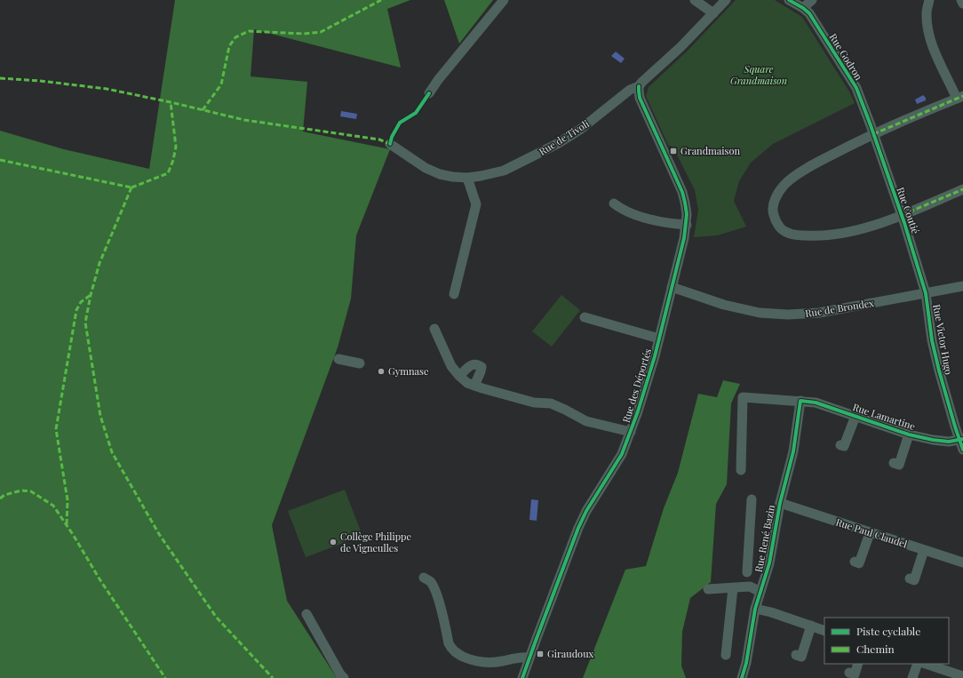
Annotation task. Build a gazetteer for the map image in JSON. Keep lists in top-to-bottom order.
{
  "streets": {
    "street": [
      "Rue Godron",
      "Rue de Tivoli",
      "Rue Coutié",
      "Rue de Brondex",
      "Rue Victor Hugo",
      "Rue des Déportés",
      "Rue Lamartine",
      "Rue Paul Claudel",
      "Rue René Bazin"
    ]
  },
  "crossings": [
    ["Rue Godron", "Rue Coutié"],
    ["Rue de Tivoli", "Rue des Déportés"],
    ["Rue Coutié", "Rue de Brondex"],
    ["Rue Coutié", "Rue Victor Hugo"],
    ["Rue de Brondex", "Rue Victor Hugo"],
    ["Rue de Brondex", "Rue des Déportés"],
    ["Rue Victor Hugo", "Rue Lamartine"],
    ["Rue Lamartine", "Rue René Bazin"],
    ["Rue Paul Claudel", "Rue René Bazin"]
  ],
  "parks": ["Square Grandmaison"],
  "places": {
    "transit": ["Grandmaison", "Giraudoux"],
    "other": ["Gymnase", "Collège Philippe de Vigneulles"]
  },
  "legend": ["Piste cyclable", "Chemin"]
}
